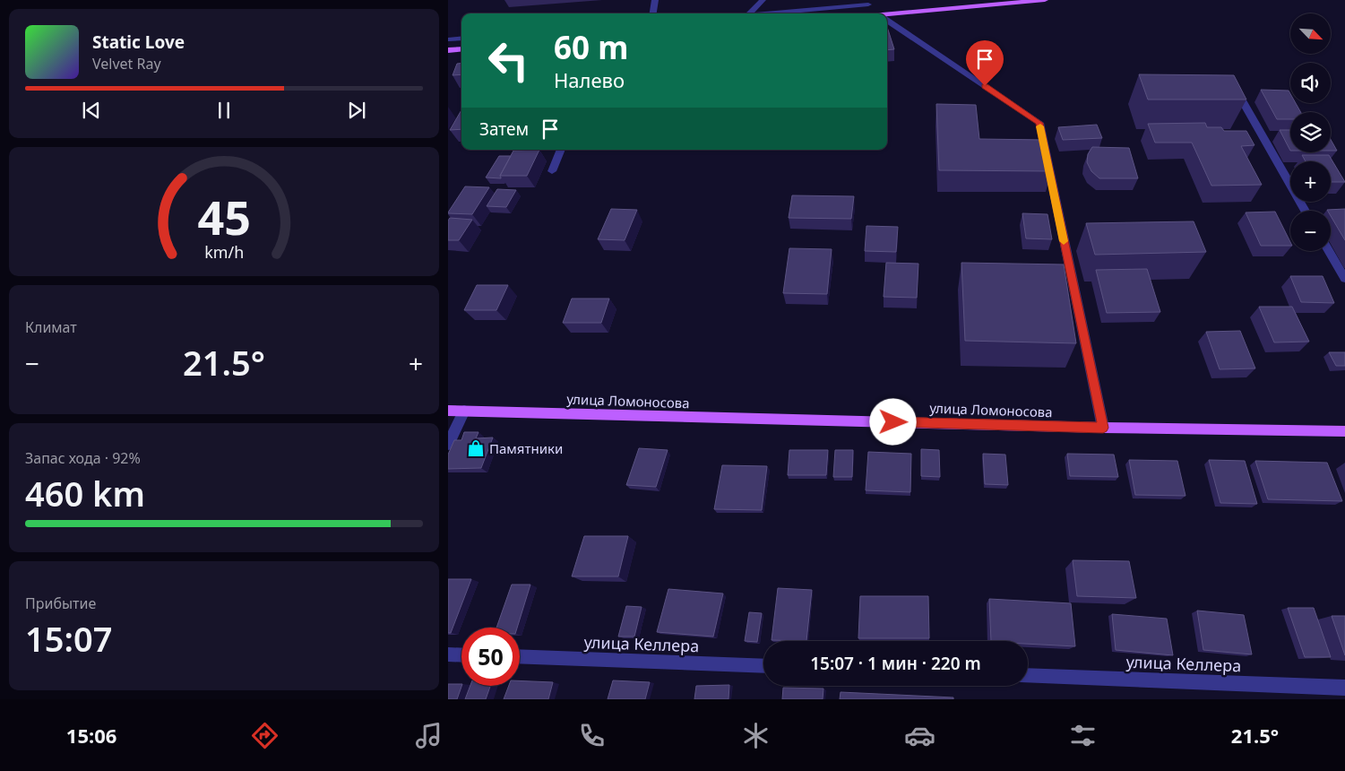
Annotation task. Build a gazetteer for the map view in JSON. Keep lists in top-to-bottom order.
{
  "streets": {
    "main road": ["улица Ломоносова"],
    "street": ["улица Келлера"]
  },
  "places": {
    "shop": ["Памятники"]
  },
  "north": "bottom right",
  "page": {
    "map_buttons": ["+", "−"],
    "turn": ["60 m", "Налево"],
    "song": ["Static Love", "Velvet Ray"],
    "then": "Затем",
    "tile": [
      "Климат",
      ["Запас хода · 92%", "460 km"],
      ["Прибытие", "15:07"]
    ],
    "heat": ["−", "21.5°", "+"],
    "limit": "50",
    "trip": "15:07 · 1 мин · 220 m",
    "tabs": ["15:06", "21.5°"],
    "gauge": ["45", "km/h"]
  }
}
